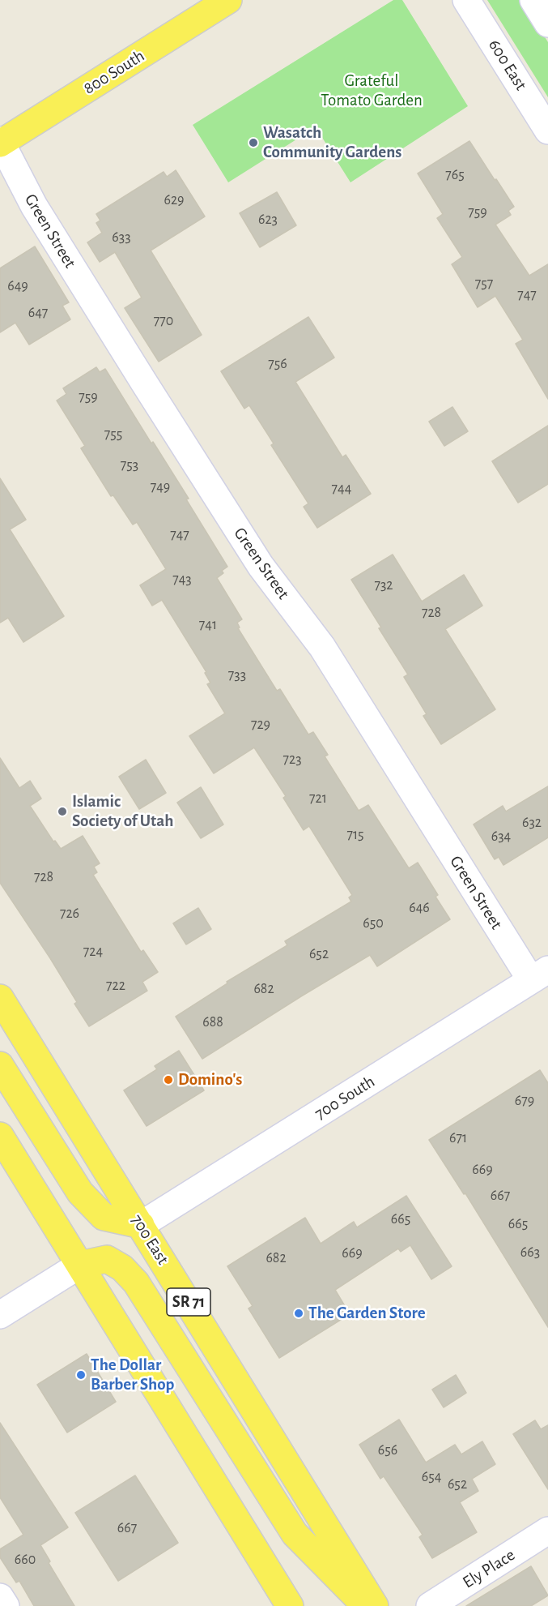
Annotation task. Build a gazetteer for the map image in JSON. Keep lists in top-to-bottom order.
{
  "streets": {
    "main road": ["800 South", "700 East", "SR 71"],
    "street": [
      "600 East",
      "Green Street",
      "700 South",
      "Ely Place"
    ]
  },
  "crossings": [
    ["800 South", "Green Street"],
    ["Green Street", "700 South"],
    ["700 South", "700 East"]
  ],
  "parks": ["Grateful Tomato Garden"],
  "places": [
    "Wasatch Community Gardens",
    "Islamic Society of Utah",
    "Domino's",
    "The Garden Store",
    "The Dollar Barber Shop"
  ],
  "house_numbers": [
    "765",
    "629",
    "759",
    "623",
    "633",
    "757",
    "649",
    "747",
    "647",
    "770",
    "756",
    "759",
    "755",
    "753",
    "749",
    "744",
    "747",
    "743",
    "732",
    "728",
    "741",
    "733",
    "729",
    "723",
    "721",
    "632",
    "715",
    "634",
    "728",
    "646",
    "726",
    "650",
    "724",
    "652",
    "722",
    "682",
    "688",
    "679",
    "671",
    "669",
    "667",
    "665",
    "665",
    "663",
    "669",
    "682",
    "656",
    "654",
    "652",
    "667",
    "660"
  ]
}
